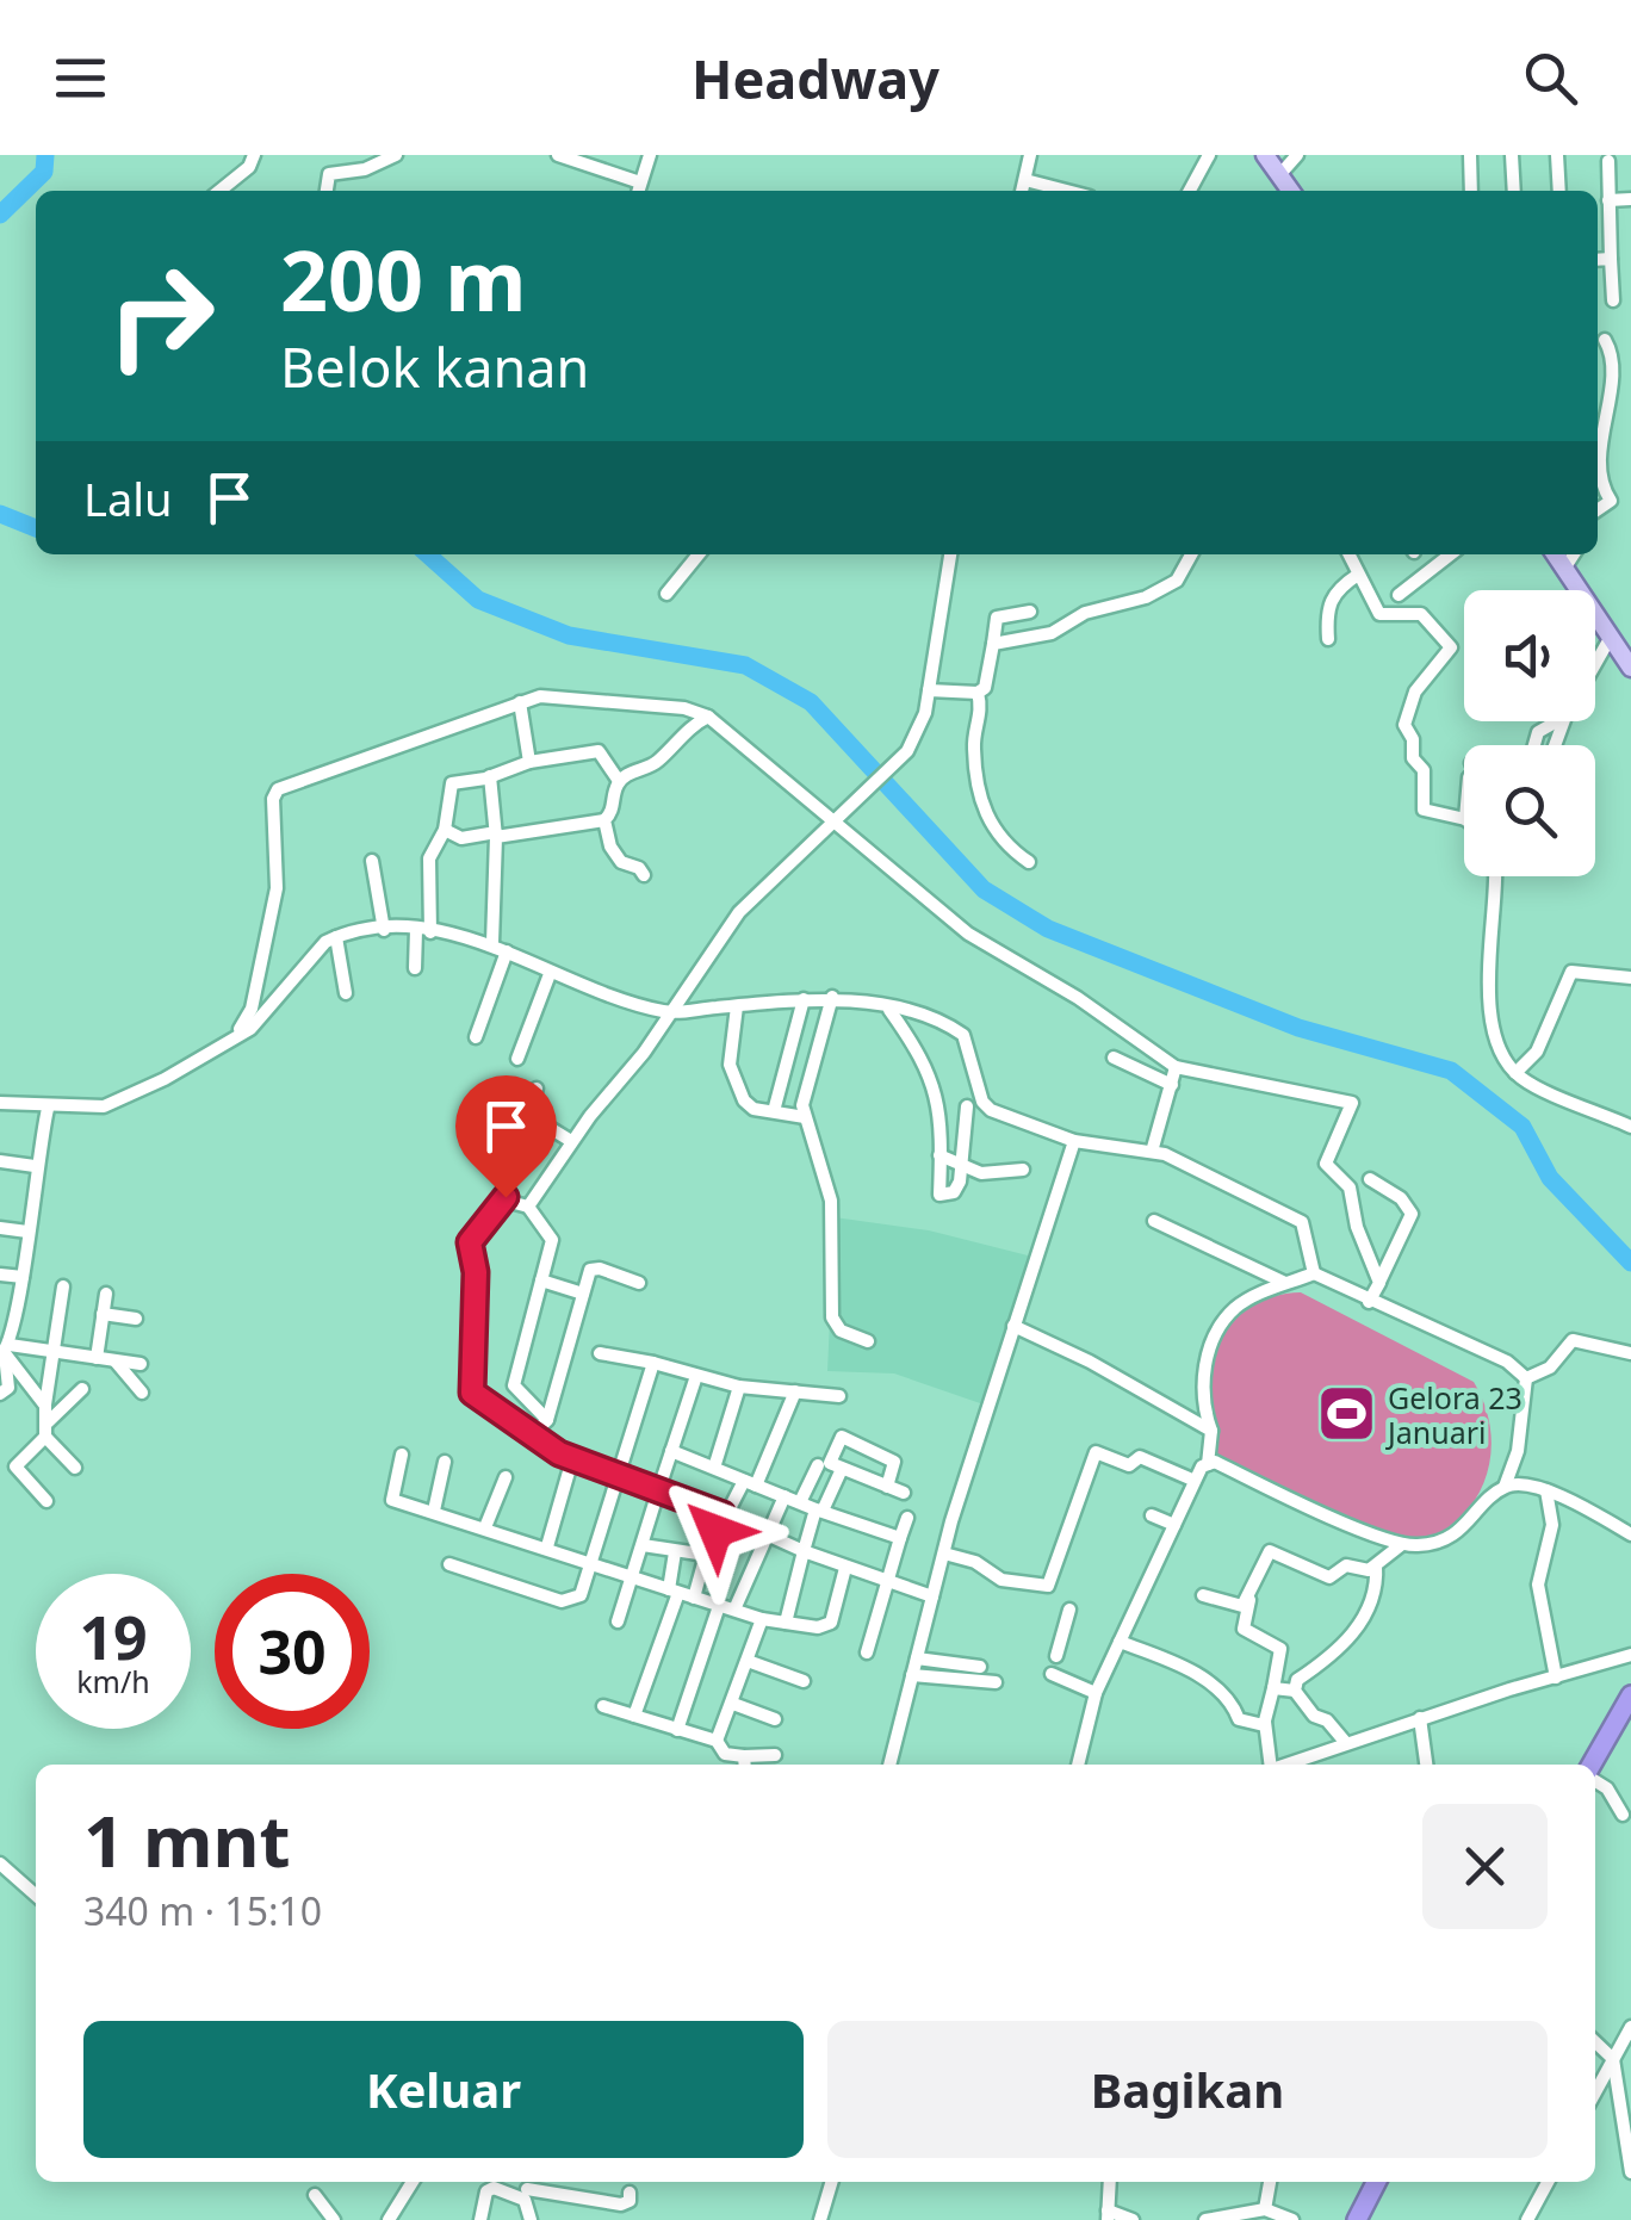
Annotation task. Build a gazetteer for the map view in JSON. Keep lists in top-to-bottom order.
{
  "places": {
    "sports": ["Gelora 23 Januari"]
  },
  "page": {
    "header": "Headway",
    "turn": ["200 m", "Belok kanan"],
    "then": "Lalu",
    "speed": "19 km/h",
    "limit": "30",
    "heading": ["1 mnt", "340 m · 15:10"],
    "buttons": ["Keluar", "Bagikan"]
  }
}
